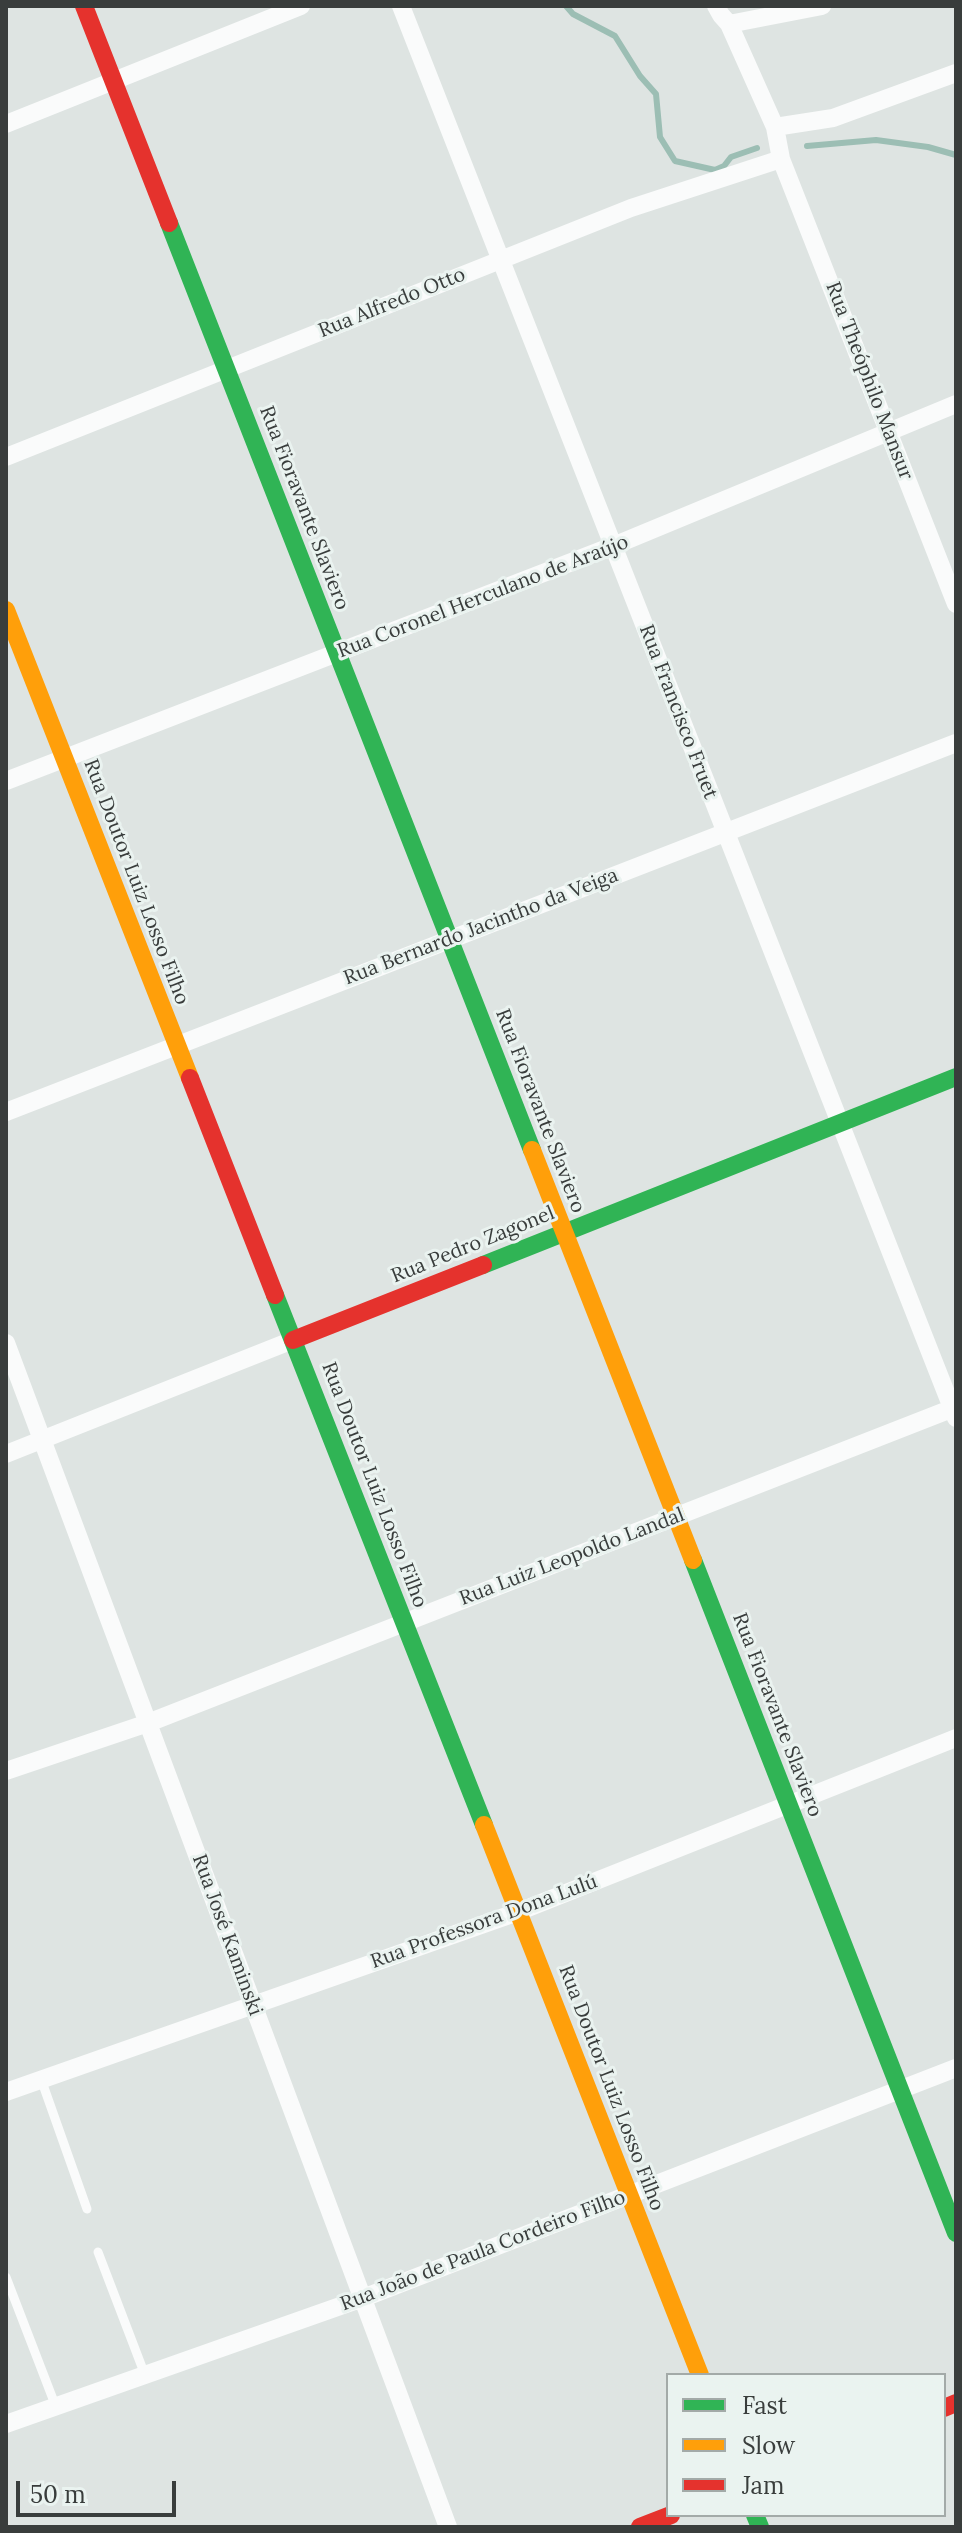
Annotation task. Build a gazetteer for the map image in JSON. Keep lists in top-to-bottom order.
{
  "streets": {
    "street": [
      "Rua Alfredo Otto",
      "Rua Theóphilo Mansur",
      "Rua Fioravante Slaviero",
      "Rua Coronel Herculano de Araújo",
      "Rua Francisco Fruet",
      "Rua Doutor Luiz Losso Filho",
      "Rua Bernardo Jacintho da Veiga",
      "Rua Pedro Zagonel",
      "Rua Luiz Leopoldo Landal",
      "Rua Professora Dona Lulú",
      "Rua José Kaminski",
      "Rua João de Paula Cordeiro Filho"
    ]
  },
  "crossings": [
    ["Rua Alfredo Otto", "Rua Theóphilo Mansur"],
    ["Rua Alfredo Otto", "Rua Fioravante Slaviero"],
    ["Rua Alfredo Otto", "Rua Francisco Fruet"],
    ["Rua Theóphilo Mansur", "Rua Coronel Herculano de Araújo"],
    ["Rua Fioravante Slaviero", "Rua Coronel Herculano de Araújo"],
    ["Rua Fioravante Slaviero", "Rua Bernardo Jacintho da Veiga"],
    ["Rua Fioravante Slaviero", "Rua Pedro Zagonel"],
    ["Rua Fioravante Slaviero", "Rua Luiz Leopoldo Landal"],
    ["Rua Fioravante Slaviero", "Rua Professora Dona Lulú"],
    ["Rua Fioravante Slaviero", "Rua João de Paula Cordeiro Filho"],
    ["Rua Coronel Herculano de Araújo", "Rua Francisco Fruet"],
    ["Rua Coronel Herculano de Araújo", "Rua Doutor Luiz Losso Filho"],
    ["Rua Francisco Fruet", "Rua Bernardo Jacintho da Veiga"],
    ["Rua Francisco Fruet", "Rua Pedro Zagonel"],
    ["Rua Francisco Fruet", "Rua Luiz Leopoldo Landal"],
    ["Rua Doutor Luiz Losso Filho", "Rua Bernardo Jacintho da Veiga"],
    ["Rua Doutor Luiz Losso Filho", "Rua Pedro Zagonel"],
    ["Rua Doutor Luiz Losso Filho", "Rua Luiz Leopoldo Landal"],
    ["Rua Doutor Luiz Losso Filho", "Rua Professora Dona Lulú"],
    ["Rua Doutor Luiz Losso Filho", "Rua João de Paula Cordeiro Filho"],
    ["Rua Pedro Zagonel", "Rua José Kaminski"],
    ["Rua Luiz Leopoldo Landal", "Rua José Kaminski"],
    ["Rua Professora Dona Lulú", "Rua José Kaminski"],
    ["Rua José Kaminski", "Rua João de Paula Cordeiro Filho"]
  ],
  "legend": ["Fast", "Slow", "Jam"],
  "scale_bar": "50 m"
}
